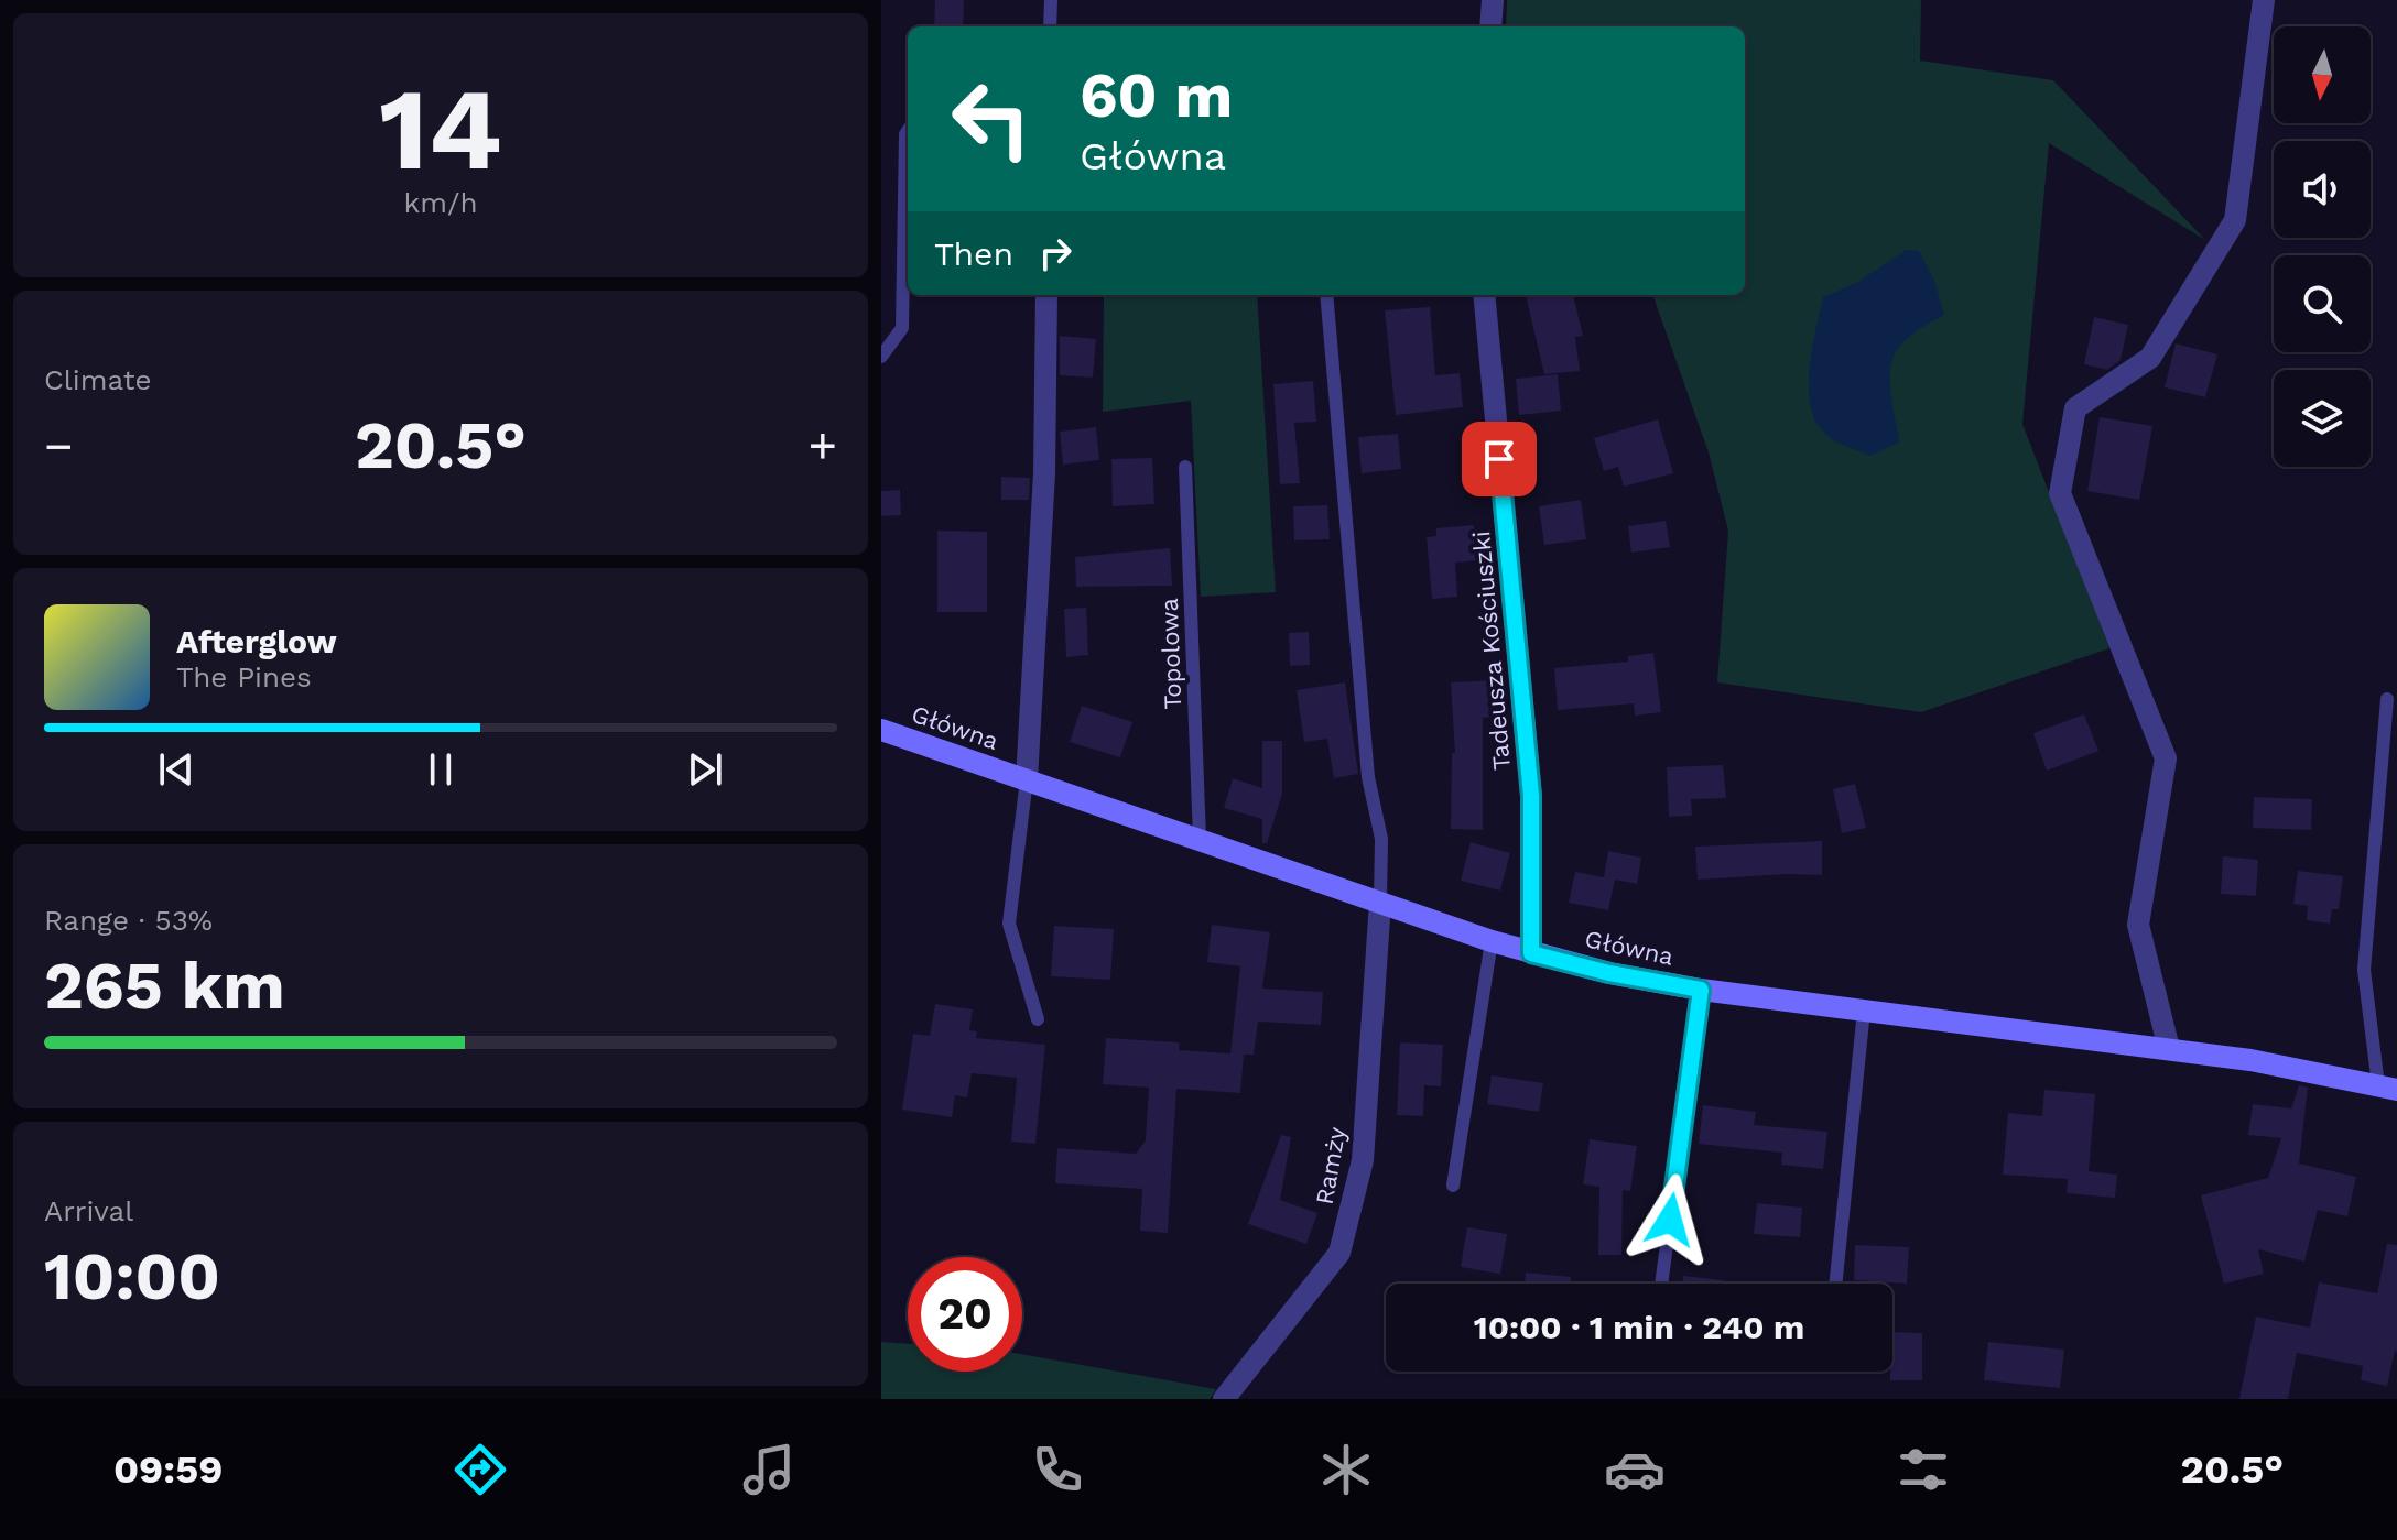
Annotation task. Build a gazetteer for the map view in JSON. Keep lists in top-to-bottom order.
{
  "streets": {
    "main road": ["Główna"],
    "street": ["Tadeusza Kościuszki", "Ramży"],
    "lane": ["Topolowa"]
  },
  "crossings": [
    ["Tadeusza Kościuszki", "Główna"],
    ["Topolowa", "Główna"],
    ["Główna", "Ramży"]
  ],
  "north": "bottom",
  "page": {
    "tile": [
      ["14", "km/h"],
      "Climate",
      ["Range · 53%", "265 km"],
      ["Arrival", "10:00"]
    ],
    "turn": ["60 m", "Główna"],
    "then": "Then",
    "heat": ["−", "20.5°", "+"],
    "song": ["Afterglow", "The Pines"],
    "limit": "20",
    "trip": "10:00 · 1 min · 240 m",
    "tabs": ["09:59", "20.5°"]
  }
}
